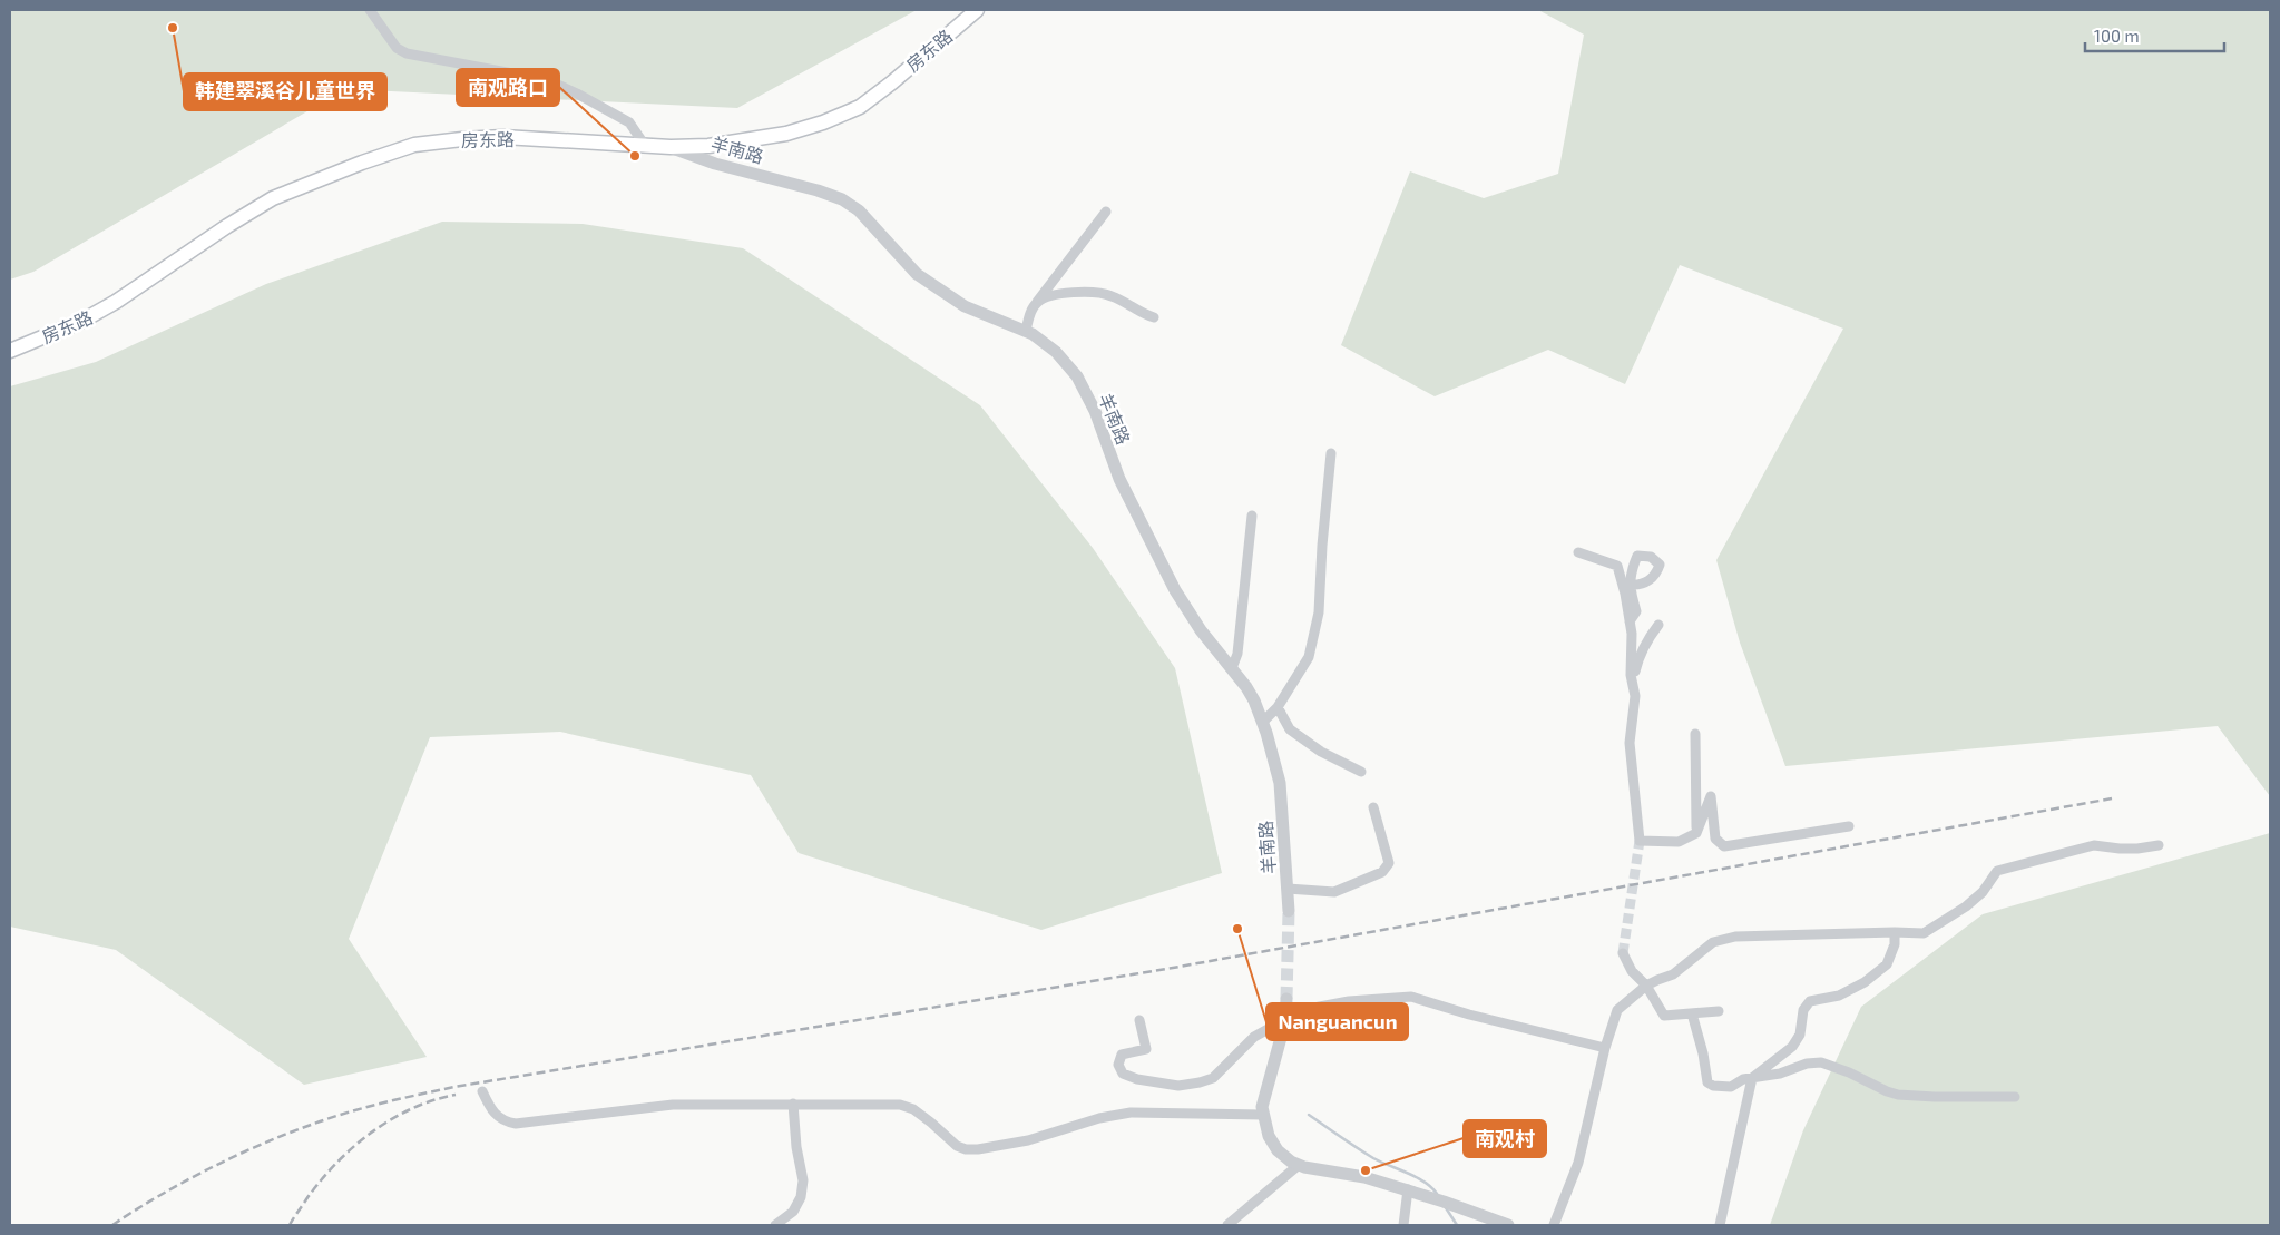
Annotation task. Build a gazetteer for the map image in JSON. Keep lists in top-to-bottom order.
{
  "streets": {
    "main road": ["房东路"],
    "street": ["羊南路"]
  },
  "crossings": [
    ["房东路", "羊南路"]
  ],
  "places": [
    "韩建翠溪谷儿童世界",
    "南观路口",
    "Nanguancun",
    "南观村"
  ],
  "scale_bar": "100 m"
}
